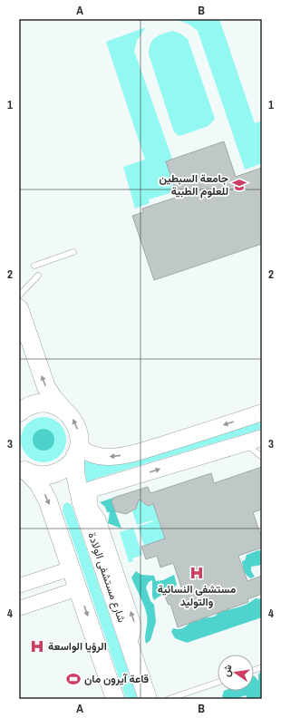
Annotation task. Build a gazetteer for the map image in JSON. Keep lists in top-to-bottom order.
{
  "streets": {
    "main road": ["شارع مستشفى الولادة"]
  },
  "one_way": ["شارع مستشفى الولادة"],
  "places": {
    "school or university": ["جامعة السبطين للعلوم الطبية"],
    "hospital": ["مستشفى النسائية والتوليد", "الرؤيا الواسعة"],
    "sports": ["قاعة آيرون مان"]
  },
  "north": "left",
  "grid": {
    "columns": ["A", "B"],
    "rows": [
      "1",
      "2",
      "3",
      "4"
    ]
  }
}
